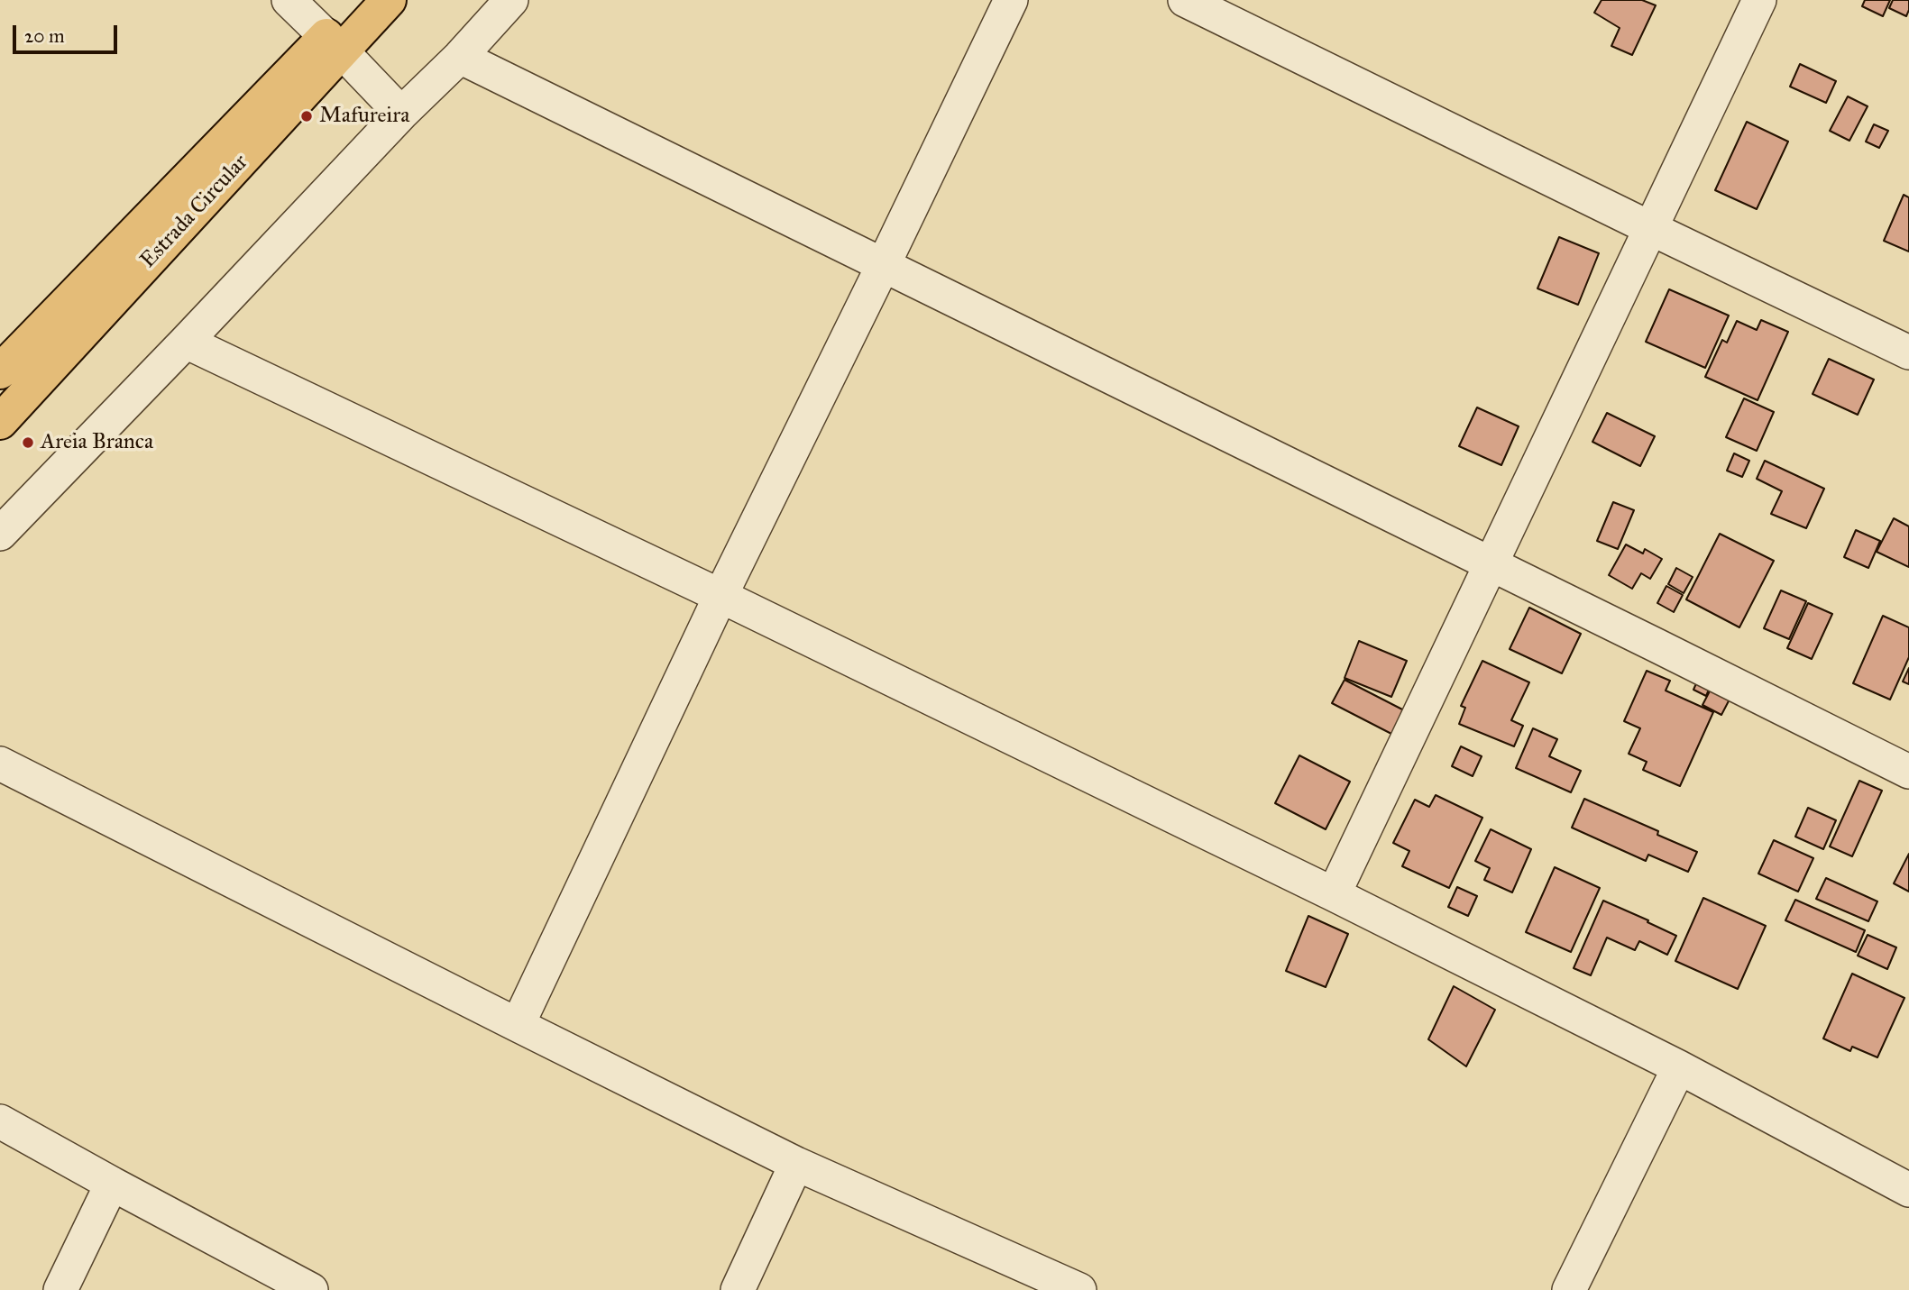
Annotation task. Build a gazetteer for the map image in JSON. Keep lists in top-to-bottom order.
{
  "streets": {
    "main road": ["Estrada Circular"]
  },
  "places": ["Mafureira", "Areia Branca"],
  "scale_bar": "20 m"
}
